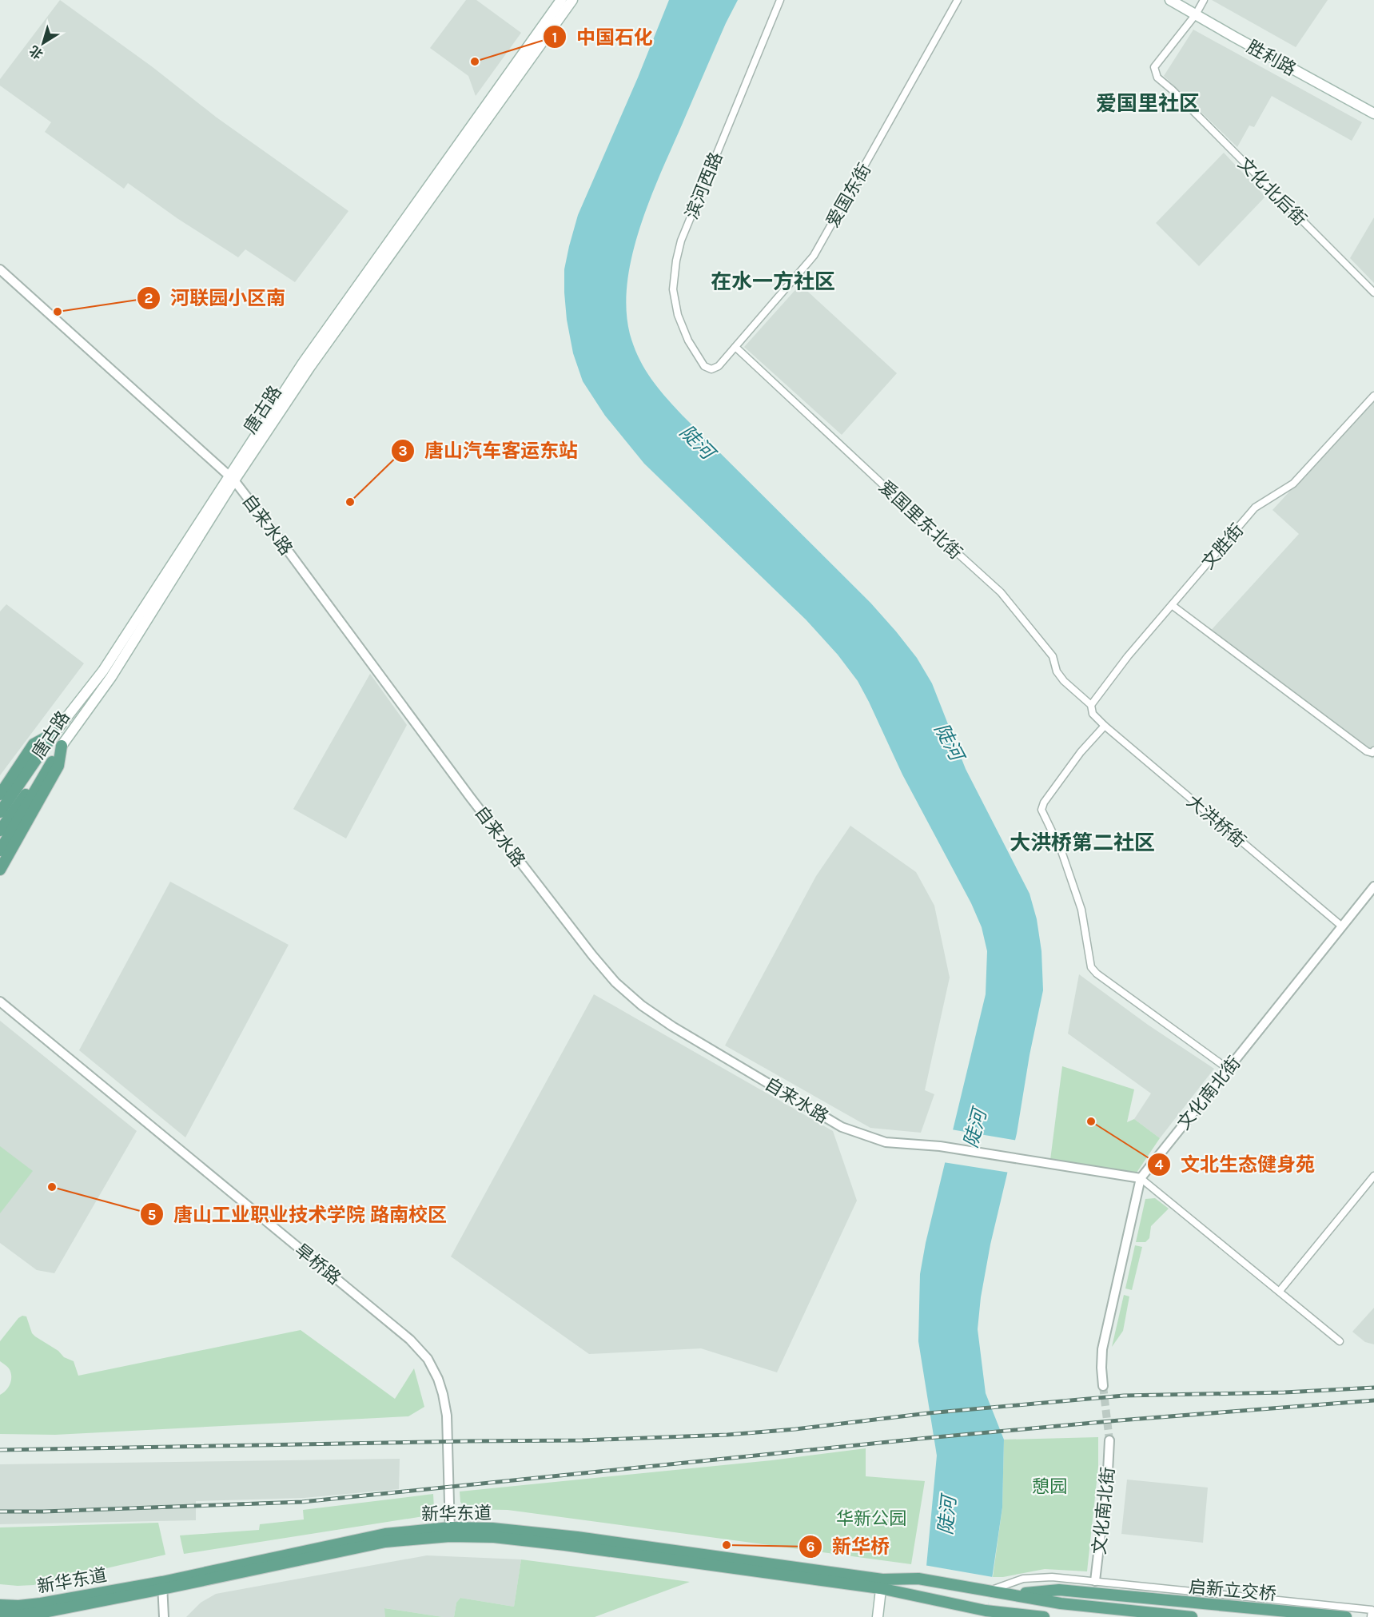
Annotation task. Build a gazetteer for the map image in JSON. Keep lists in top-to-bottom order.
{
  "streets": {
    "main road": [
      "胜利路",
      "唐古路",
      "新华东道",
      "启新立交桥"
    ],
    "street": [
      "滨河西路",
      "文化北后街",
      "爱国东街",
      "爱国里东北街",
      "自来水路",
      "文胜街",
      "大洪桥街",
      "文化南北街",
      "旱桥路"
    ]
  },
  "crossings": [
    ["胜利路", "文化北后街"],
    ["滨河西路", "爱国东街"],
    ["爱国东街", "爱国里东北街"],
    ["唐古路", "自来水路"],
    ["爱国里东北街", "文胜街"],
    ["爱国里东北街", "大洪桥街"],
    ["自来水路", "文化南北街"],
    ["文胜街", "大洪桥街"],
    ["大洪桥街", "文化南北街"],
    ["旱桥路", "新华东道"]
  ],
  "districts": ["爱国里社区", "在水一方社区", "大洪桥第二社区"],
  "water": ["陡河"],
  "parks": ["憩园", "华新公园"],
  "places": [
    "中国石化",
    "河联园小区南",
    "唐山汽车客运东站",
    "文北生态健身苑",
    "唐山工业职业技术学院 路南校区",
    "新华桥"
  ],
  "north": "bottom left"
}
